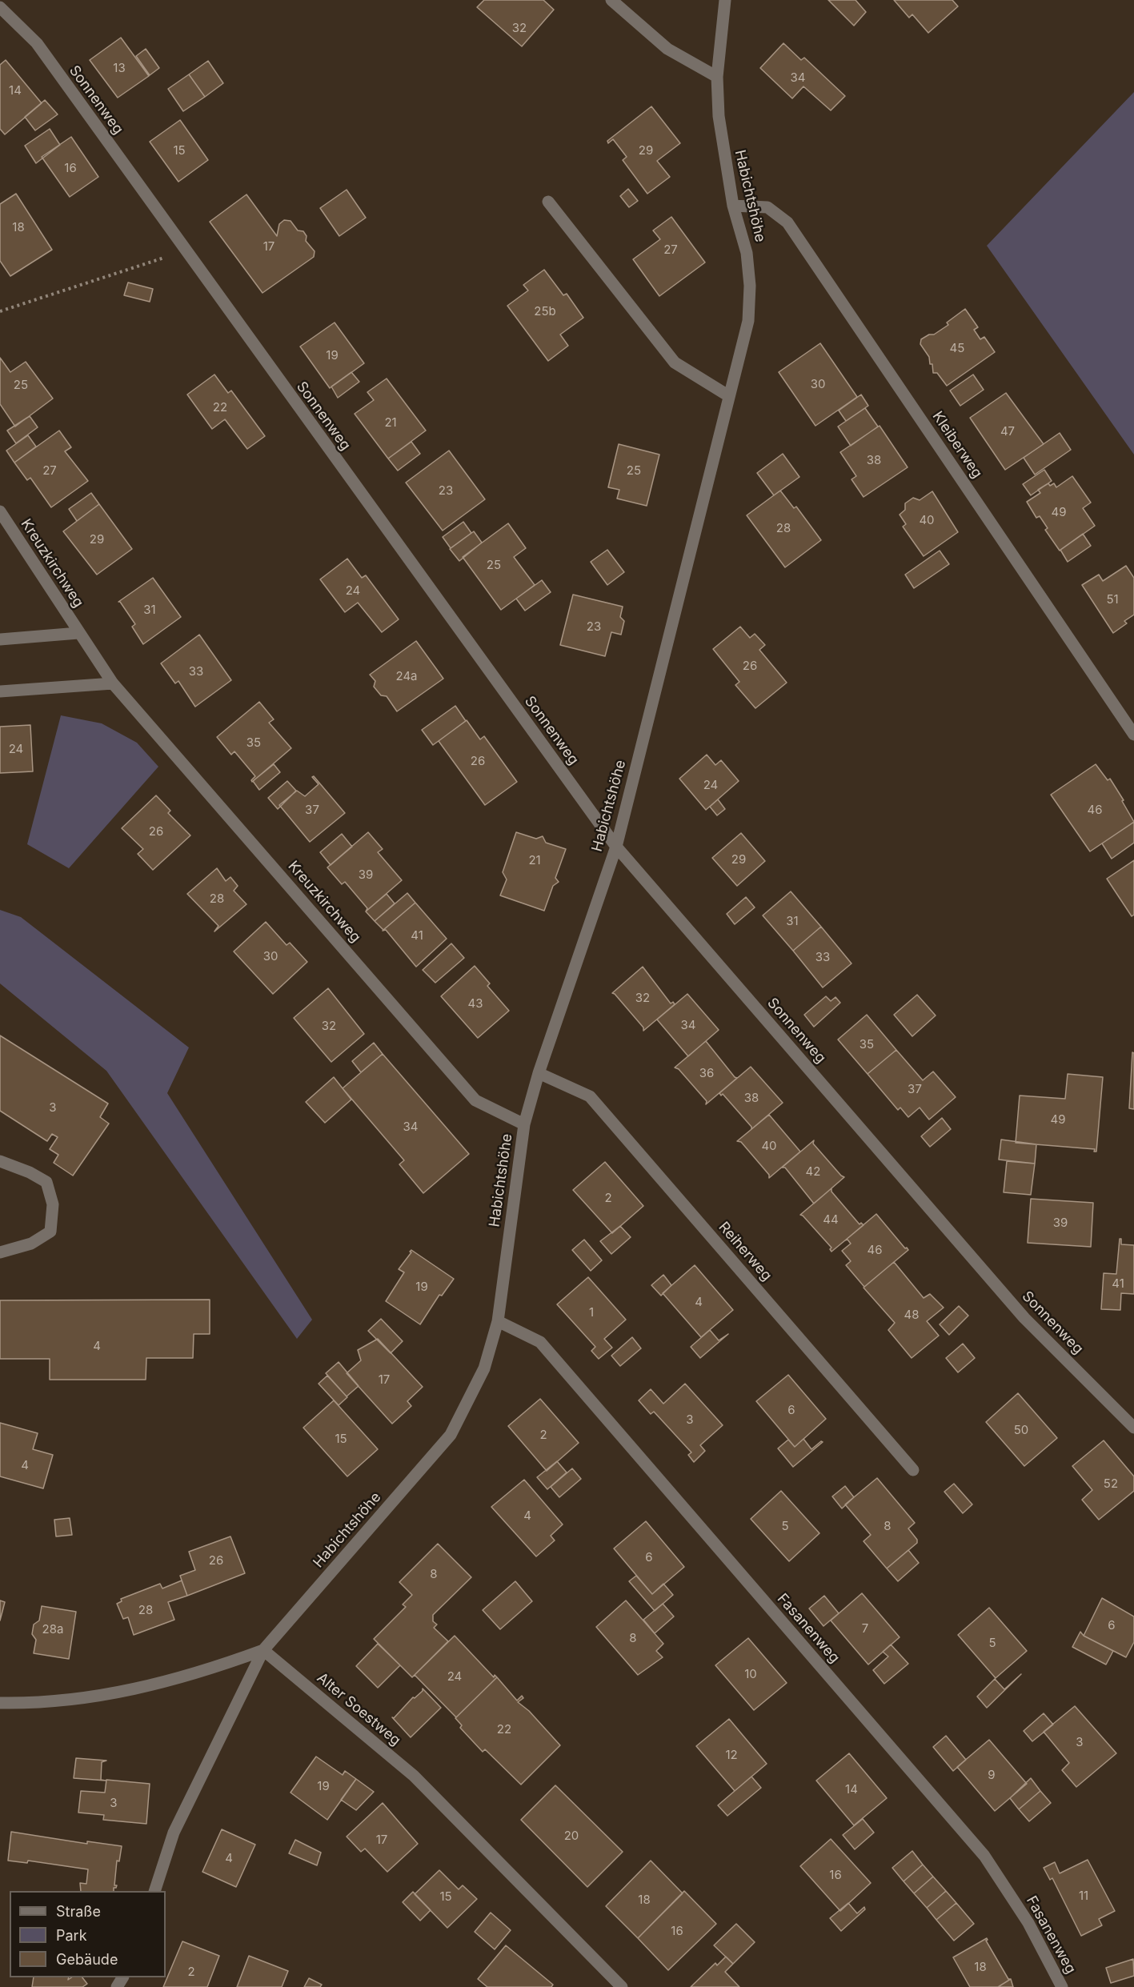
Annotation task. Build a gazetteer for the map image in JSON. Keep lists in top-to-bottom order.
{
  "streets": {
    "street": [
      "Sonnenweg",
      "Habichtshöhe",
      "Kleiberweg",
      "Kreuzkirchweg",
      "Reiherweg",
      "Fasanenweg",
      "Alter Soestweg"
    ]
  },
  "crossings": [
    ["Sonnenweg", "Habichtshöhe"],
    ["Habichtshöhe", "Kleiberweg"],
    ["Habichtshöhe", "Kreuzkirchweg"],
    ["Habichtshöhe", "Reiherweg"],
    ["Habichtshöhe", "Fasanenweg"],
    ["Habichtshöhe", "Alter Soestweg"]
  ],
  "house_numbers": [
    "32",
    "13",
    "34",
    "14",
    "15",
    "29",
    "16",
    "18",
    "17",
    "27",
    "25b",
    "45",
    "19",
    "30",
    "25",
    "22",
    "21",
    "47",
    "38",
    "27",
    "25",
    "23",
    "49",
    "40",
    "28",
    "29",
    "25",
    "24",
    "51",
    "31",
    "23",
    "26",
    "33",
    "24a",
    "35",
    "24",
    "26",
    "24",
    "37",
    "46",
    "26",
    "29",
    "21",
    "39",
    "28",
    "31",
    "41",
    "30",
    "33",
    "32",
    "43",
    "34",
    "32",
    "35",
    "36",
    "37",
    "38",
    "3",
    "49",
    "34",
    "40",
    "42",
    "2",
    "44",
    "39",
    "46",
    "41",
    "19",
    "4",
    "1",
    "48",
    "4",
    "17",
    "6",
    "3",
    "50",
    "2",
    "15",
    "4",
    "52",
    "4",
    "5",
    "8",
    "6",
    "26",
    "8",
    "28",
    "6",
    "7",
    "28a",
    "8",
    "5",
    "10",
    "24",
    "22",
    "3",
    "12",
    "9",
    "19",
    "14",
    "3",
    "20",
    "17",
    "4",
    "16",
    "11",
    "15",
    "18",
    "16",
    "18",
    "2"
  ],
  "legend": ["Straße", "Park", "Gebäude"]
}
